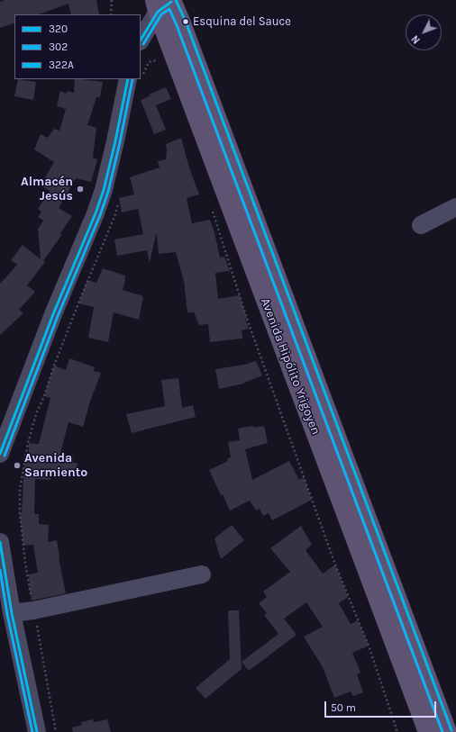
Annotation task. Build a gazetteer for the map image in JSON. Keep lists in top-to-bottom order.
{
  "streets": {
    "main road": ["Avenida Hipólito Yrigoyen"]
  },
  "places": ["Esquina del Sauce", "Almacén Jesús", "Avenida Sarmiento"],
  "lines": ["transit line 322A", "transit line 320", "transit line 302"],
  "legend": ["320", "302", "322A"],
  "scale_bar": "50 m",
  "north": "bottom left"
}
